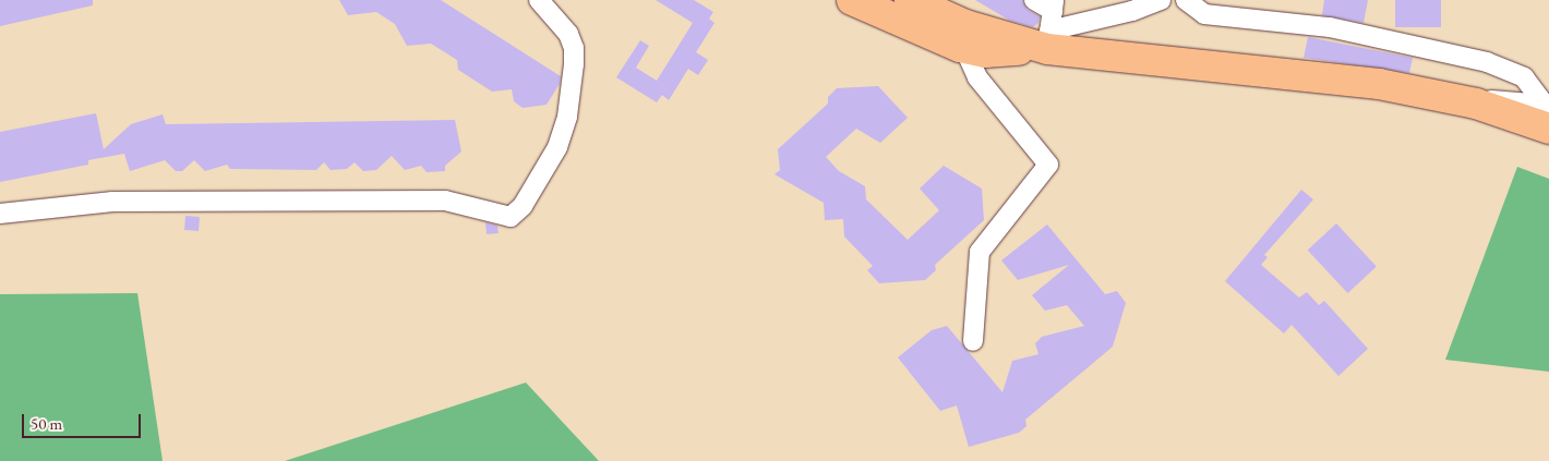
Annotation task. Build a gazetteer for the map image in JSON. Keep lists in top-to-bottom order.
{
  "scale_bar": "50 m"
}
